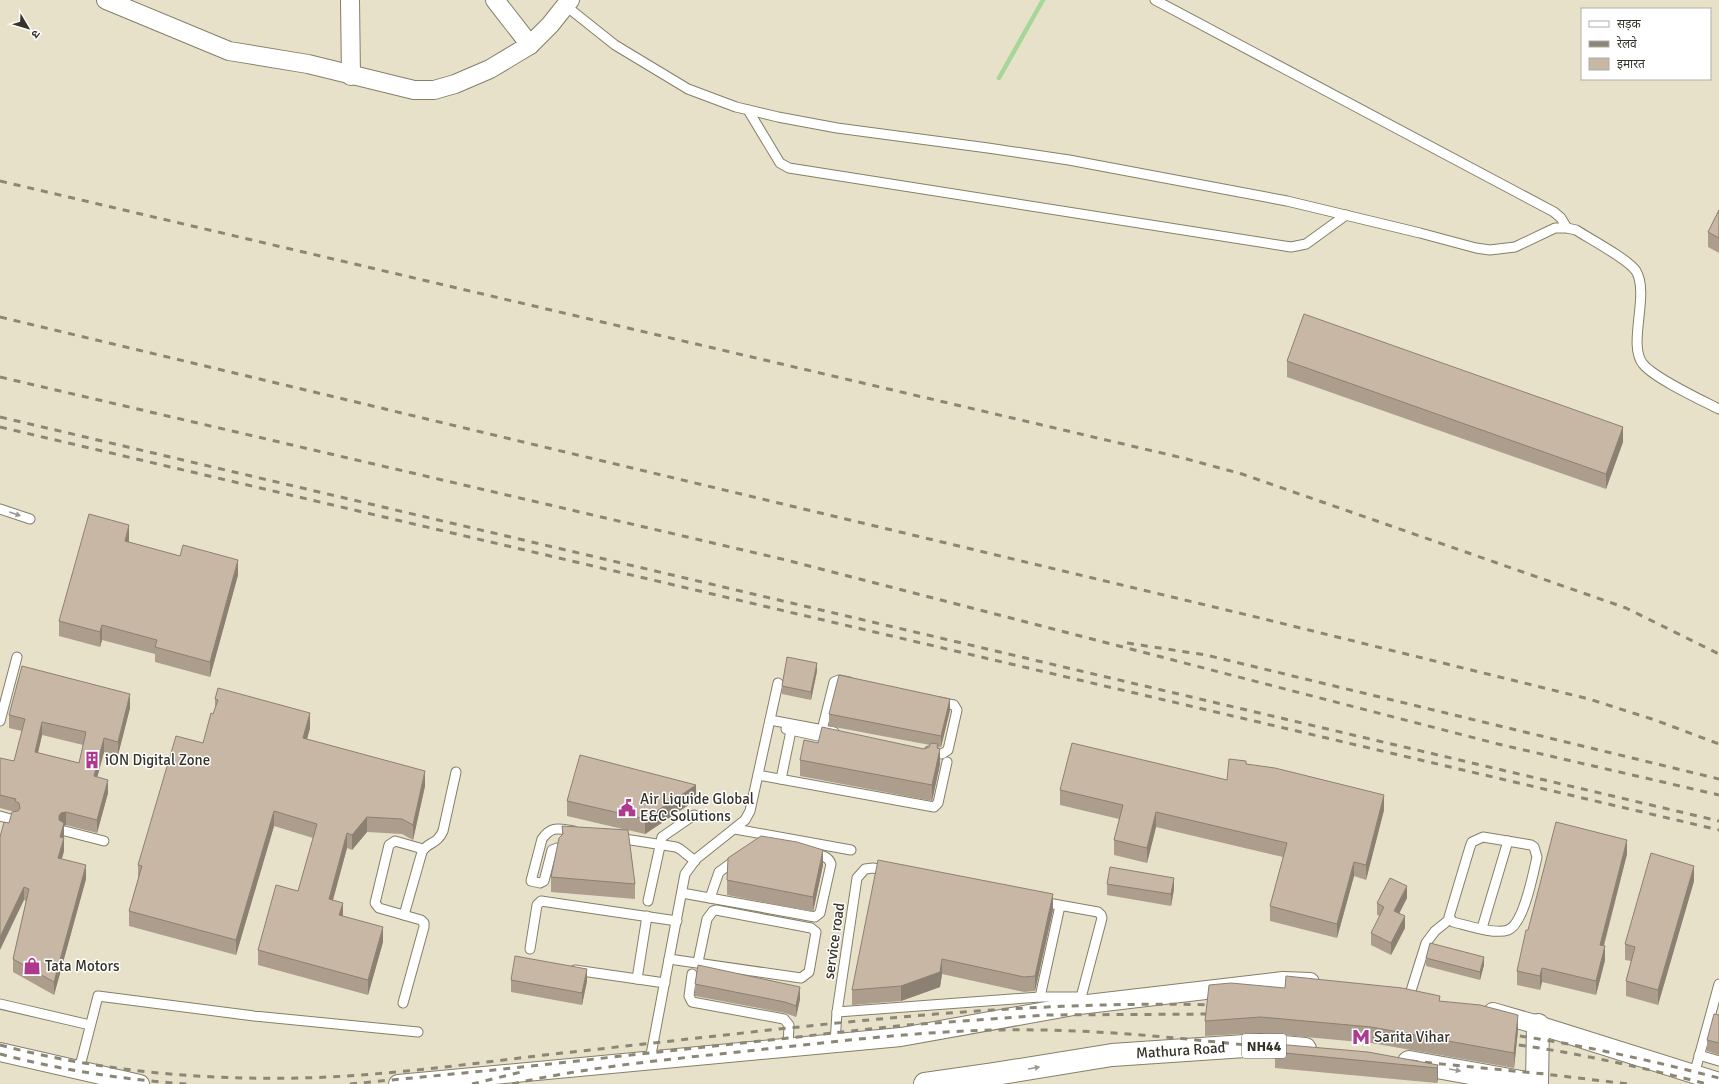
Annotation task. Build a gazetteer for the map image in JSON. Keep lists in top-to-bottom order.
{
  "streets": {
    "highway": ["NH44", "Mathura Road"],
    "lane": ["service road"]
  },
  "one_way": ["Mathura Road"],
  "places": {
    "building": ["iON Digital Zone"],
    "public building": ["Air Liquide Global E&C Solutions"],
    "shop": ["Tata Motors"],
    "metro station": ["Sarita Vihar"]
  },
  "legend": ["सड़क", "रेलवे", "इमारत"],
  "north": "bottom right"
}
